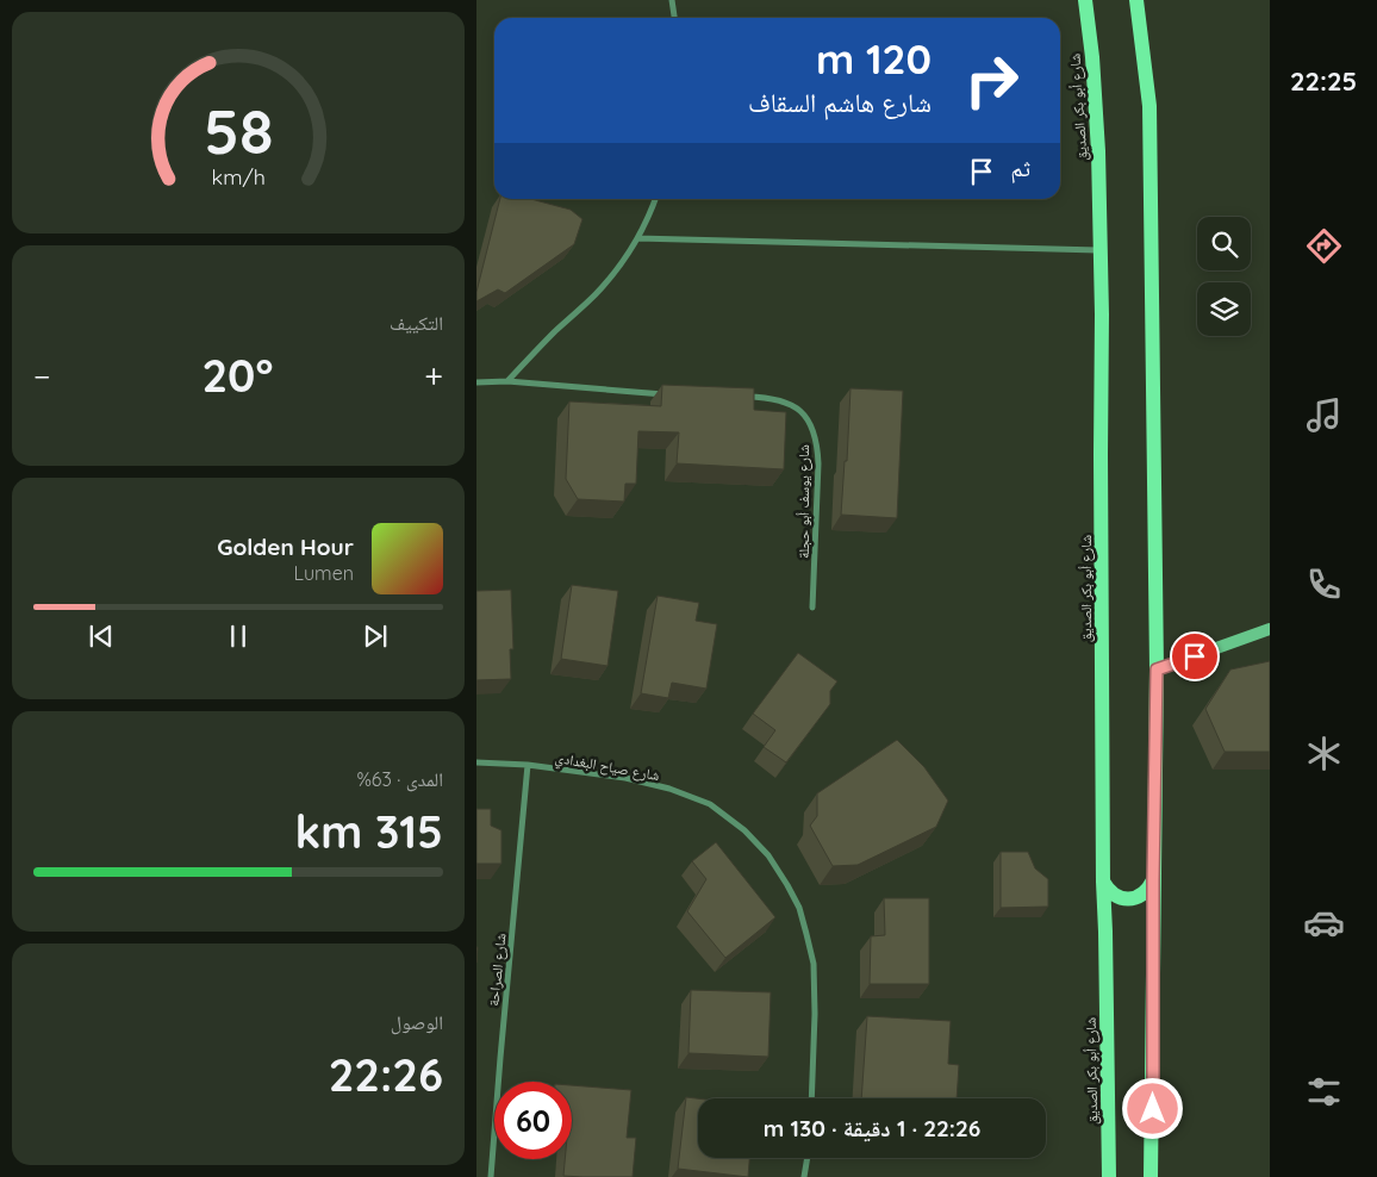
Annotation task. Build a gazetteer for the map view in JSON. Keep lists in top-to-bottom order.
{
  "streets": {
    "main road": ["شارع أبو بكر الصديق"],
    "street": ["شارع يوسف أبو حجلة", "شارع صياح البغدادي", "شارع الصراحة"]
  },
  "crossings": [
    ["شارع صياح البغدادي", "شارع الصراحة"]
  ],
  "page": {
    "tabs": "22:25",
    "turn": ["120 m", "شارع هاشم السقاف"],
    "then": "ثم",
    "tile": [
      "التكييف",
      ["المدى · 63%", "315 km"],
      ["الوصول", "22:26"]
    ],
    "heat": ["−", "20°", "+"],
    "song": ["Golden Hour", "Lumen"],
    "limit": "60",
    "trip": "22:26 · 1 دقيقة · 130 m",
    "gauge": ["58", "km/h"]
  }
}
